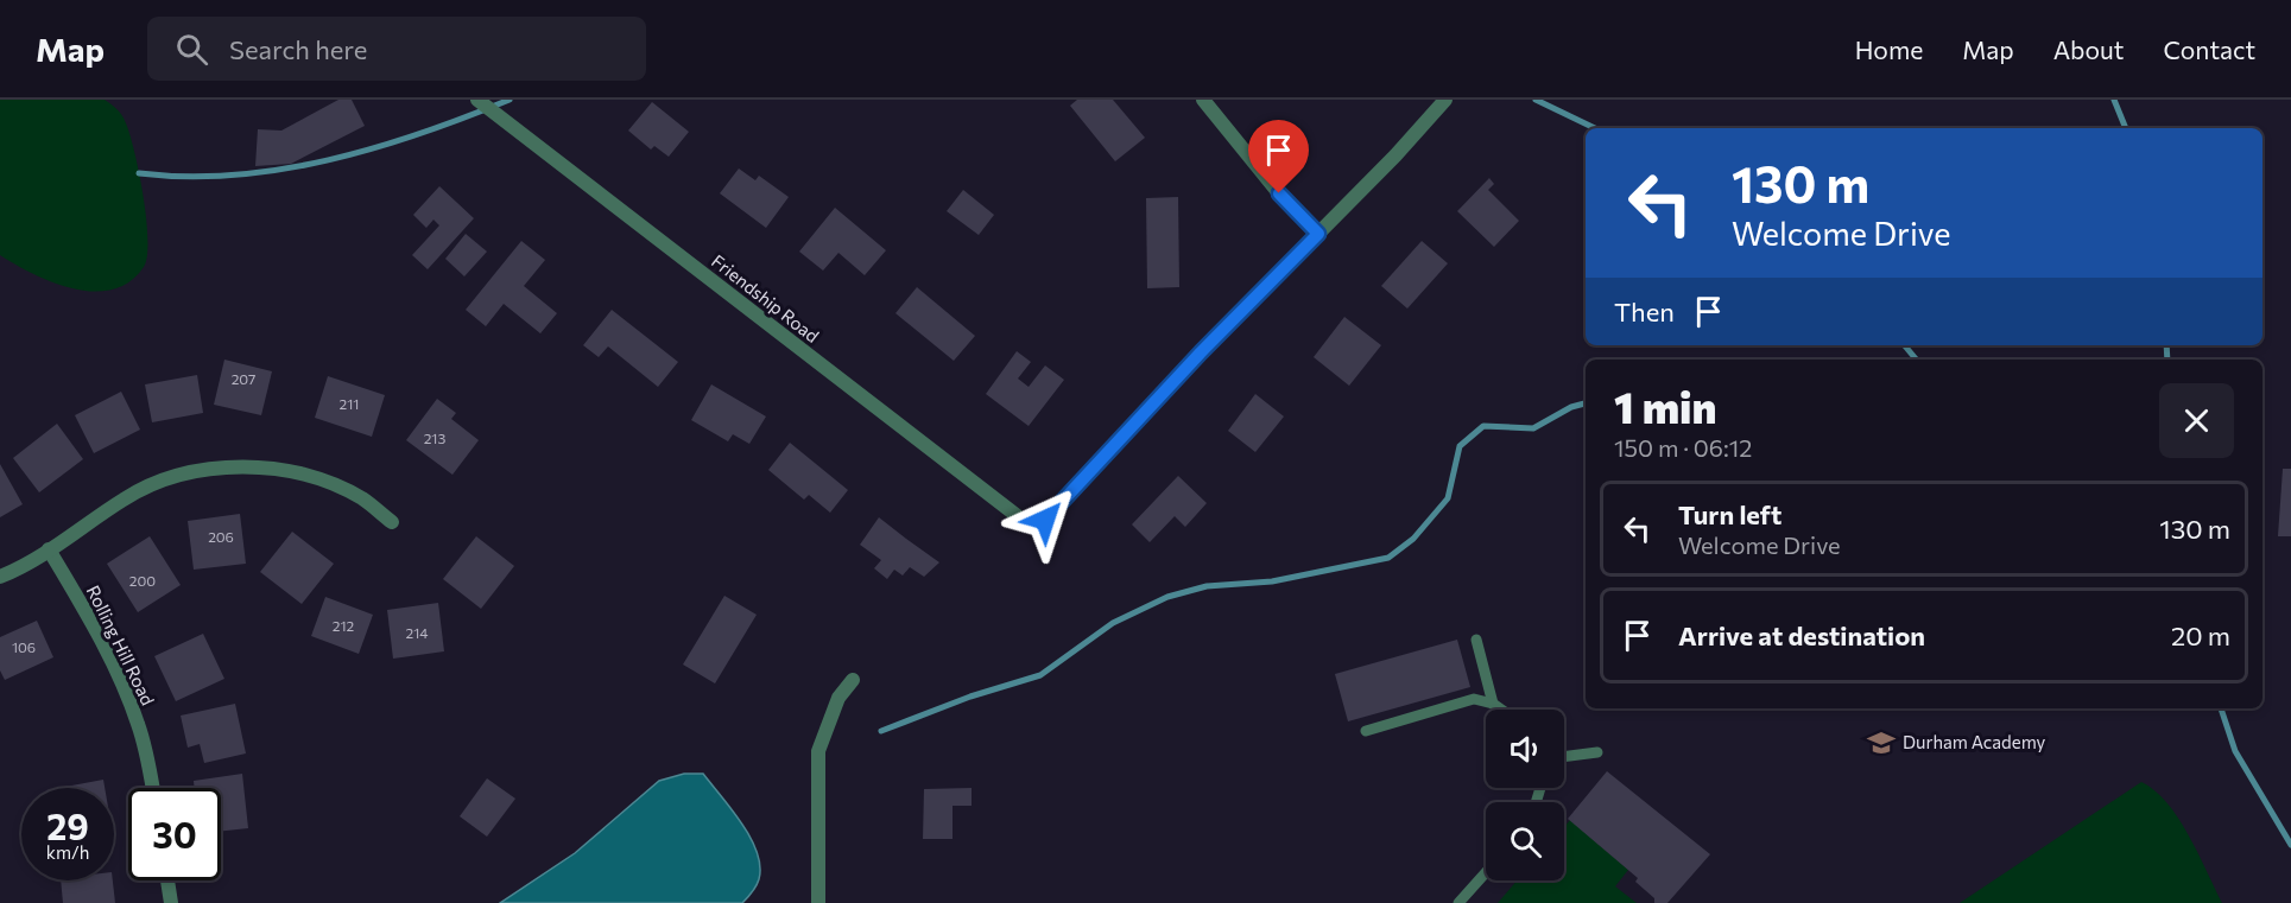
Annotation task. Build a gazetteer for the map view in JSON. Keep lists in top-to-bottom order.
{
  "streets": {
    "street": ["Friendship Road", "Rolling Hill Road"]
  },
  "places": {
    "school or university": ["Durham Academy"]
  },
  "house_numbers": [
    "207",
    "211",
    "213",
    "206",
    "200",
    "212",
    "214",
    "106"
  ],
  "page": {
    "header": "Map",
    "search": "Search here",
    "nav": [
      "Home",
      "Map",
      "About",
      "Contact"
    ],
    "turn": ["130 m", "Welcome Drive"],
    "then": "Then",
    "heading": ["1 min", "150 m · 06:12"],
    "list": [
      {
        "name": "Turn left",
        "note": "Welcome Drive",
        "value": "130 m"
      },
      {
        "name": "Arrive at destination",
        "value": "20 m"
      }
    ],
    "speed": "29 km/h",
    "limit": "30"
  }
}
